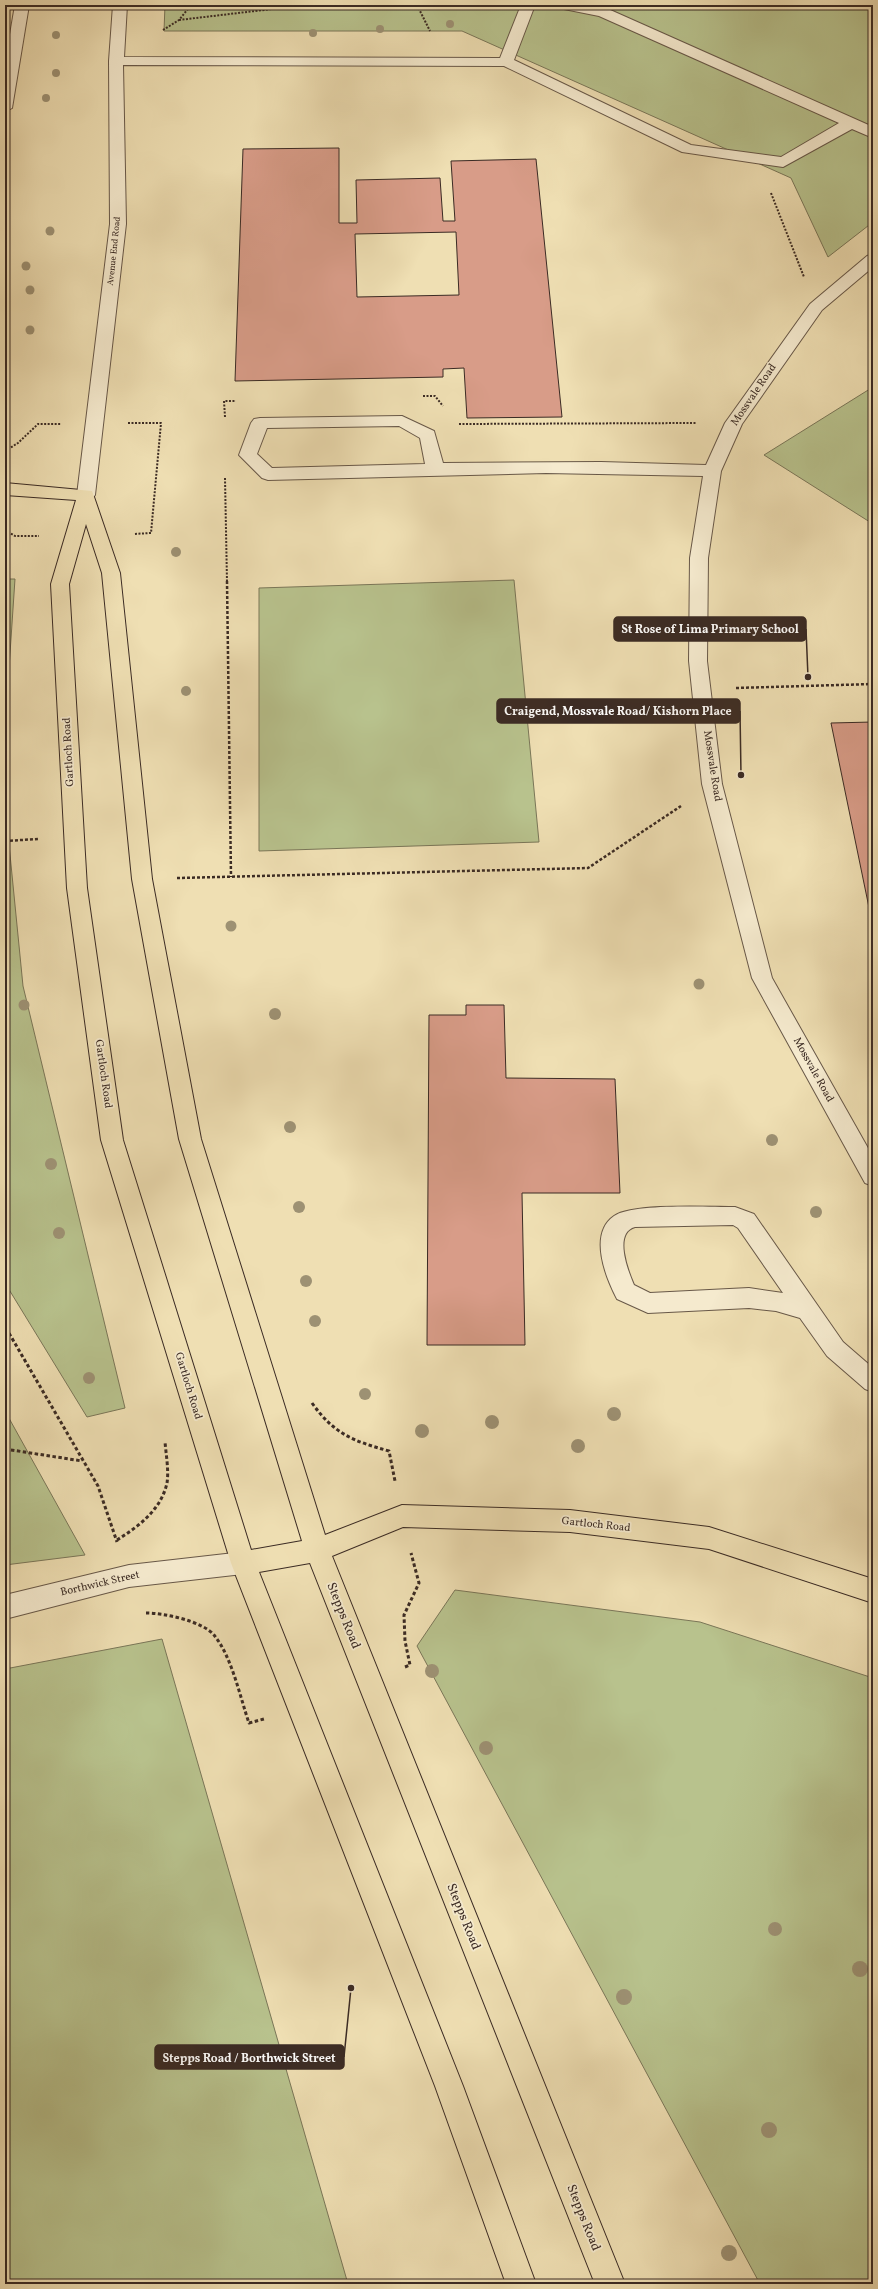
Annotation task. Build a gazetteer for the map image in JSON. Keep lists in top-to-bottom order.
{
  "streets": {
    "main road": ["Gartloch Road", "Stepps Road"],
    "street": ["Avenue End Road", "Mossvale Road", "Borthwick Street"]
  },
  "crossings": [
    ["Avenue End Road", "Gartloch Road"],
    ["Gartloch Road", "Borthwick Street"],
    ["Gartloch Road", "Stepps Road"]
  ],
  "places": ["St Rose of Lima Primary School", "Craigend, Mossvale Road/ Kishorn Place", "Stepps Road / Borthwick Street"]
}
